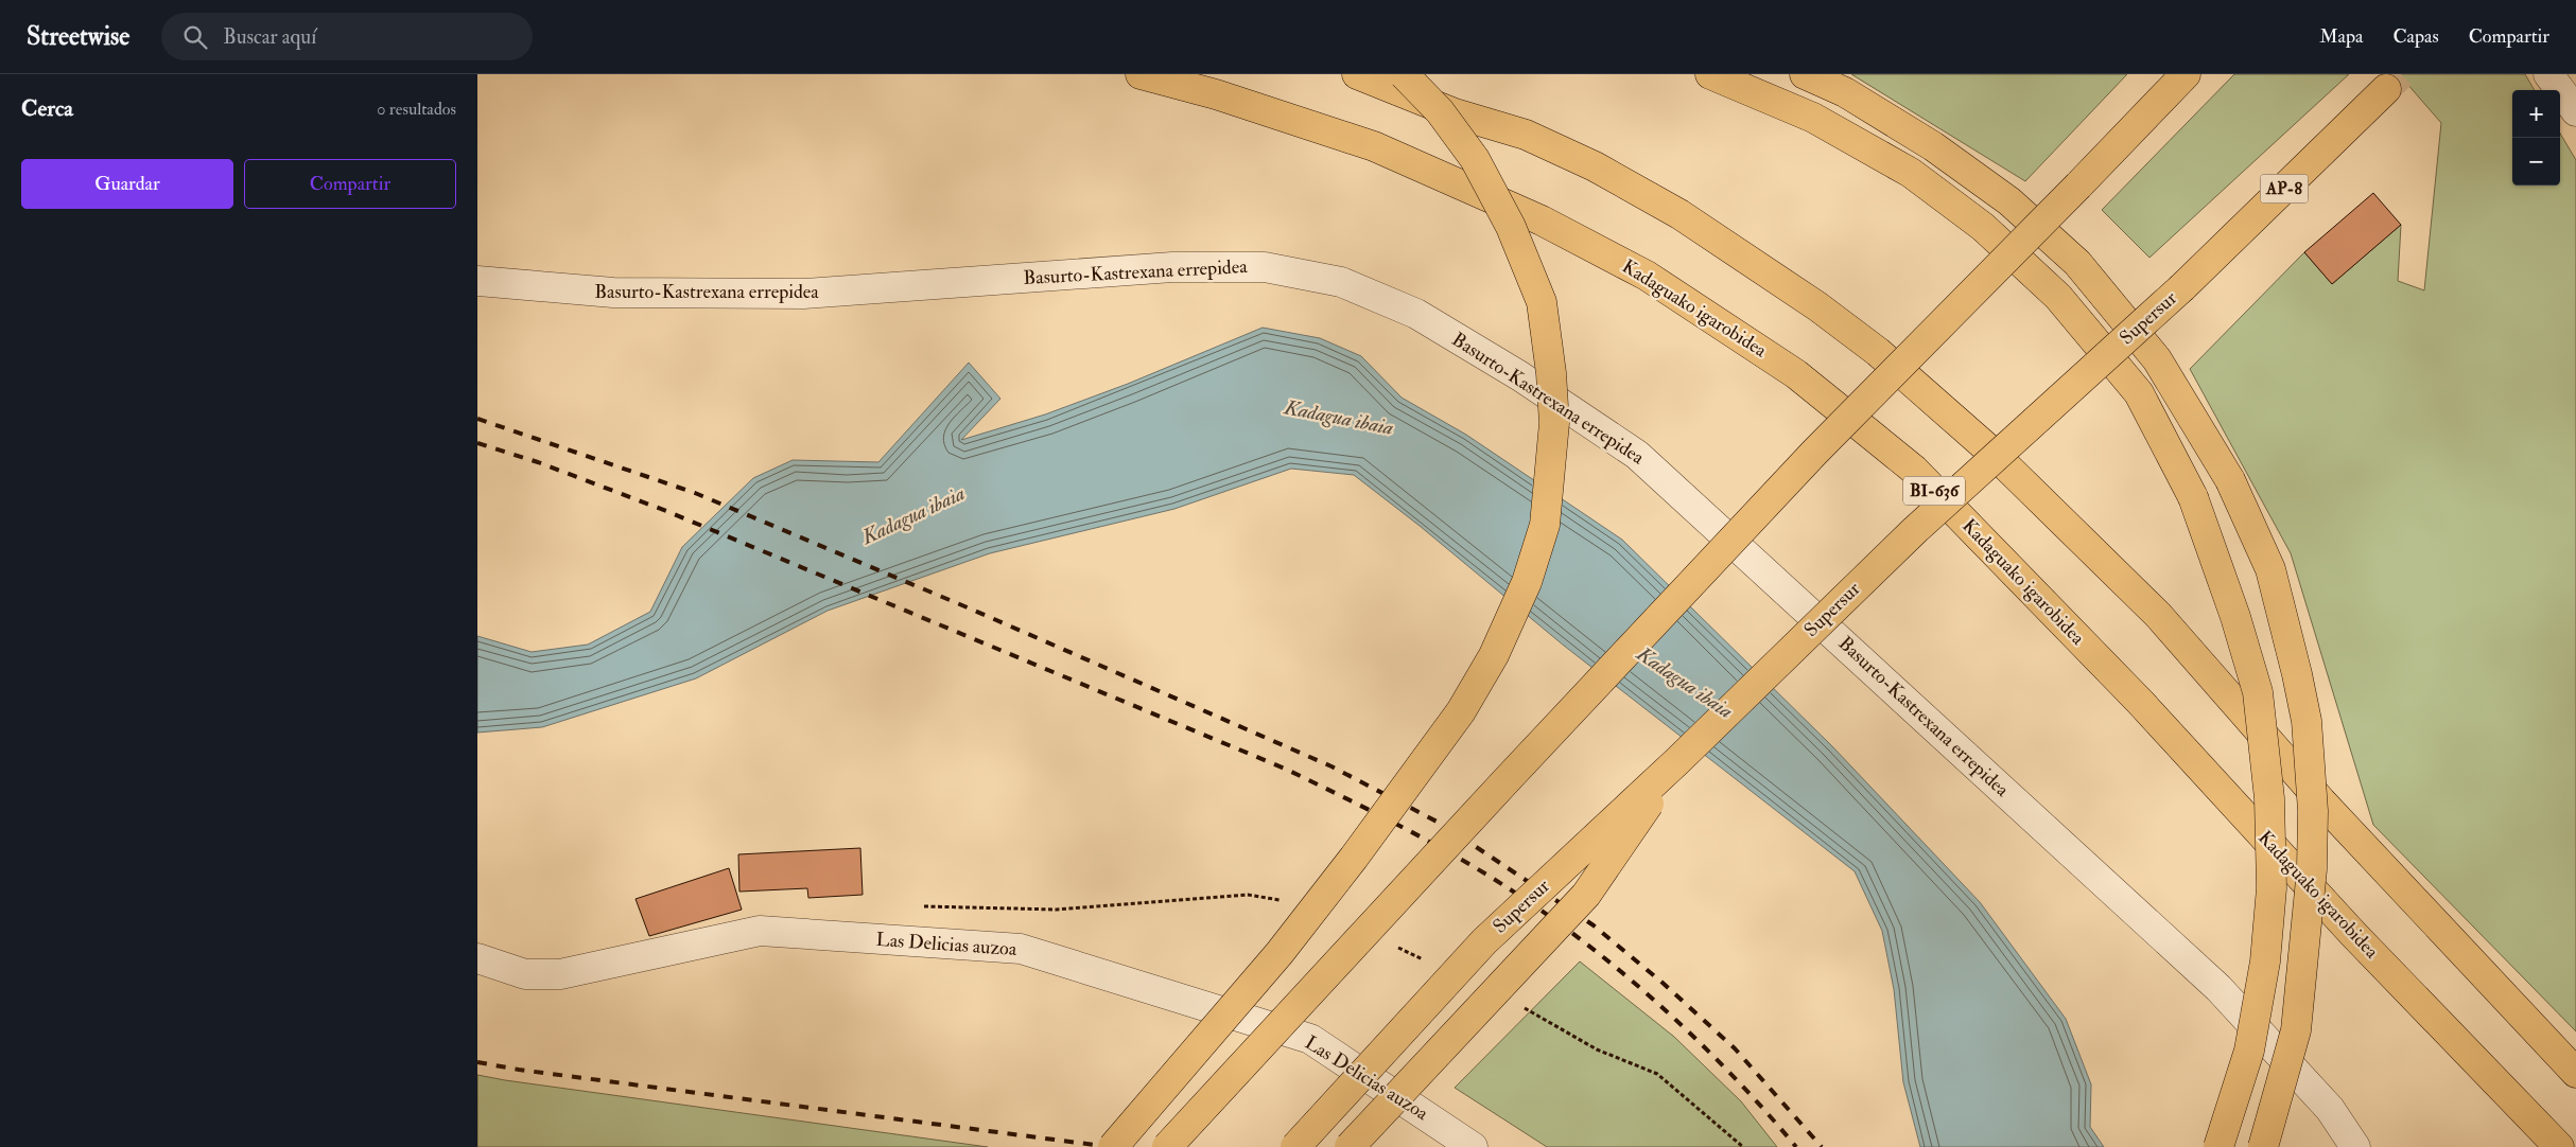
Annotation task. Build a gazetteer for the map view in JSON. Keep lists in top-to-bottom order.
{
  "streets": {
    "highway": [
      "AP-8",
      "Kadaguako igarobidea",
      "Supersur",
      "BI-636"
    ],
    "street": ["Basurto-Kastrexana errepidea", "Las Delicias auzoa"]
  },
  "water": ["Kadagua ibaia"],
  "page": {
    "header": "Streetwise",
    "search": "Buscar aquí",
    "nav": ["Mapa", "Capas", "Compartir"],
    "heading": ["Cerca", "0 resultados"],
    "map_buttons": ["+", "−"],
    "buttons": ["Guardar", "Compartir"]
  }
}
